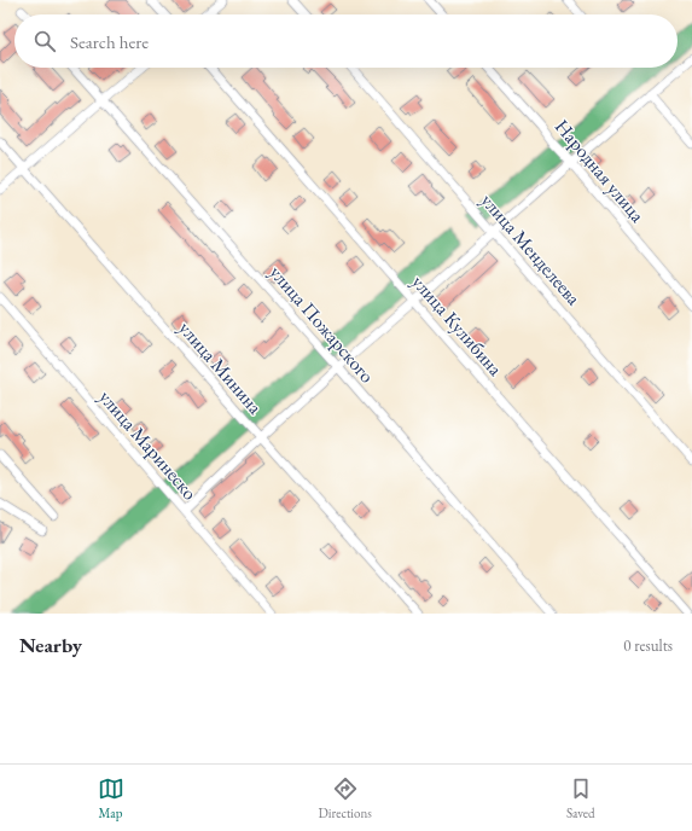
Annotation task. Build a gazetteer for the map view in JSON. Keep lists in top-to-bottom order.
{
  "streets": {
    "street": [
      "Народная улица",
      "улица Менделеева",
      "улица Пожарского",
      "улица Кулибина",
      "улица Минина",
      "улица Маринеско"
    ]
  },
  "page": {
    "search": "Search here",
    "heading": ["Nearby", "0 results"],
    "nav": ["Map", "Directions", "Saved"]
  }
}
